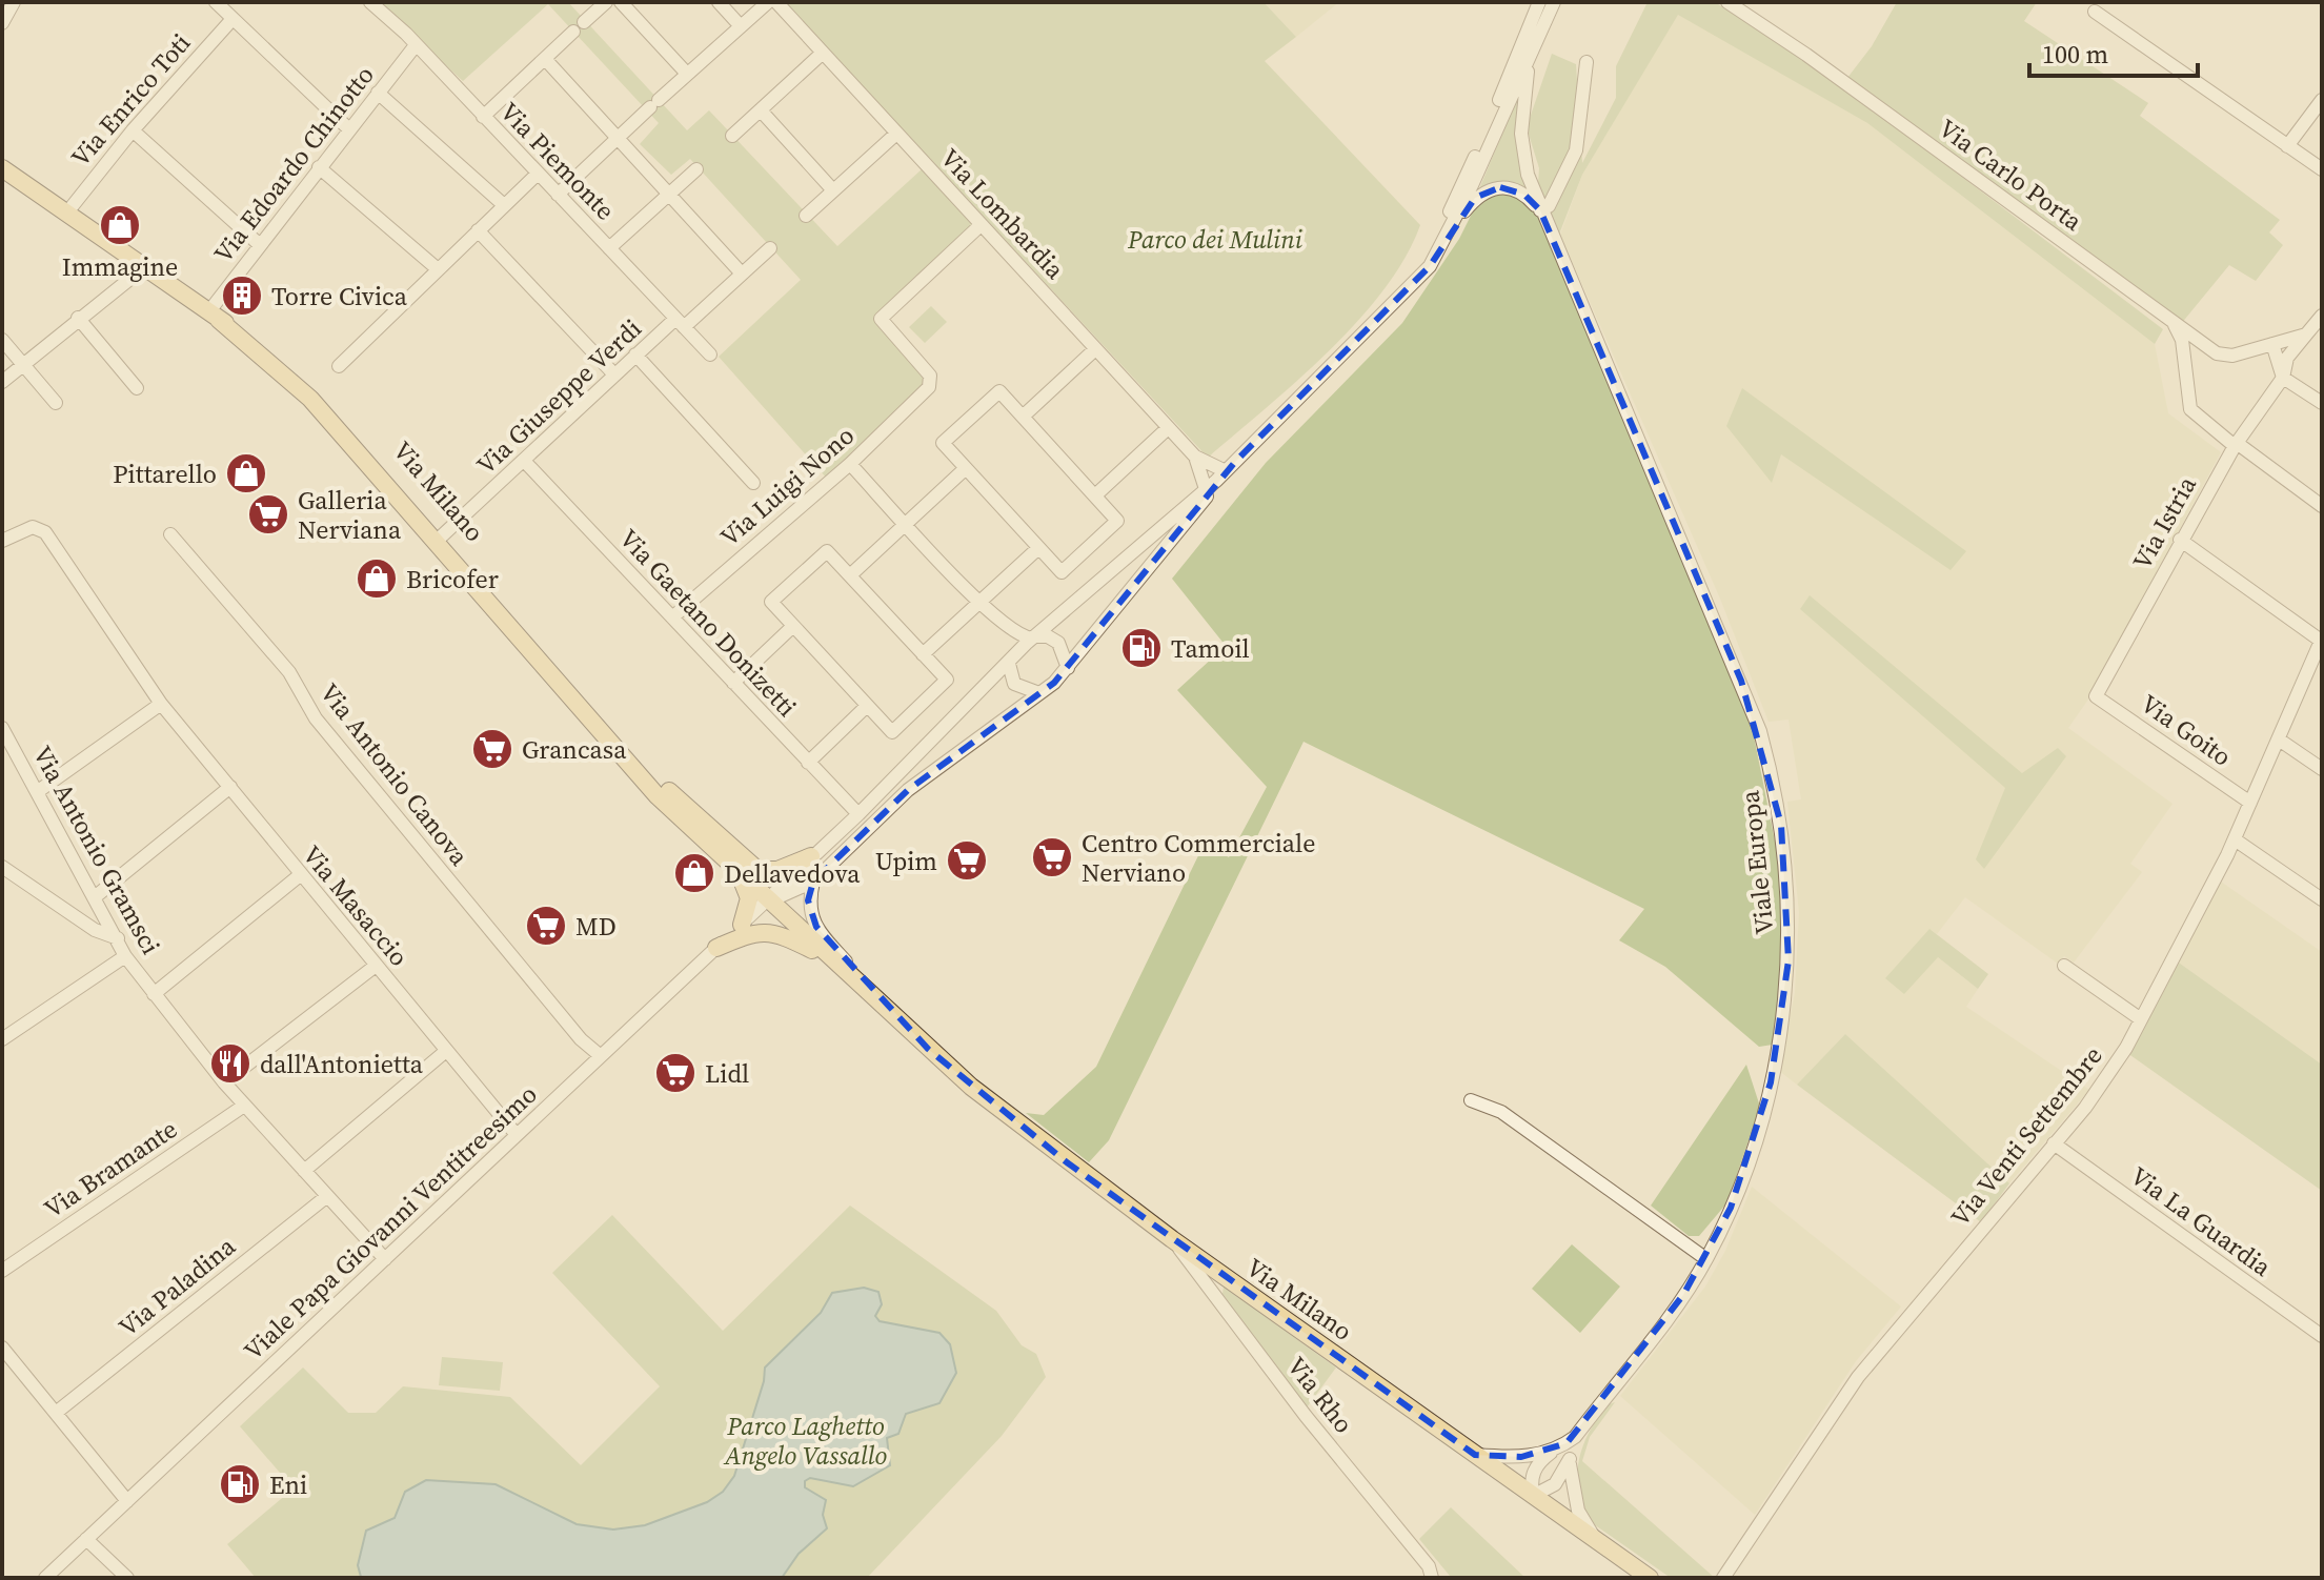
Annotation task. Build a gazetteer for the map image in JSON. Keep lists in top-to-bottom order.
{
  "streets": {
    "main road": ["Via Milano"],
    "street": [
      "Via Enrico Toti",
      "Via Piemonte",
      "Via Edoardo Chinotto",
      "Via Carlo Porta",
      "Via Lombardia",
      "Via Giuseppe Verdi",
      "Via Luigi Nono",
      "Via Istria",
      "Via Gaetano Donizetti",
      "Via Goito",
      "Via Antonio Canova",
      "Via Antonio Gramsci",
      "Viale Europa",
      "Via Masaccio",
      "Via Venti Settembre",
      "Via Bramante",
      "Via La Guardia",
      "Viale Papa Giovanni Ventitreesimo",
      "Via Paladina",
      "Via Rho"
    ]
  },
  "crossings": [
    ["Via Enrico Toti", "Via Milano"],
    ["Via Piemonte", "Via Edoardo Chinotto"],
    ["Via Piemonte", "Via Giuseppe Verdi"],
    ["Via Edoardo Chinotto", "Via Milano"],
    ["Via Carlo Porta", "Via Istria"],
    ["Via Lombardia", "Via Luigi Nono"],
    ["Via Giuseppe Verdi", "Via Milano"],
    ["Via Giuseppe Verdi", "Via Gaetano Donizetti"],
    ["Via Luigi Nono", "Via Gaetano Donizetti"],
    ["Via Milano", "Viale Europa"],
    ["Via Milano", "Viale Papa Giovanni Ventitreesimo"],
    ["Via Milano", "Via Rho"],
    ["Via Istria", "Via Goito"],
    ["Via Goito", "Via Venti Settembre"],
    ["Via Antonio Canova", "Viale Papa Giovanni Ventitreesimo"],
    ["Via Antonio Gramsci", "Via Bramante"],
    ["Via Antonio Gramsci", "Viale Papa Giovanni Ventitreesimo"],
    ["Via Antonio Gramsci", "Via Paladina"],
    ["Via Masaccio", "Viale Papa Giovanni Ventitreesimo"],
    ["Via Venti Settembre", "Via La Guardia"]
  ],
  "parks": ["Parco dei Mulini", "Parco Laghetto Angelo Vassallo"],
  "places": {
    "shop": [
      "Immagine",
      "Pittarello",
      "Bricofer",
      "Dellavedova"
    ],
    "building": ["Torre Civica"],
    "supermarket": [
      "Galleria Nerviana",
      "Grancasa",
      "Centro Commerciale Nerviano",
      "Upim",
      "MD",
      "Lidl"
    ],
    "fuel station": ["Tamoil", "Eni"],
    "restaurant": ["dall'Antonietta"]
  },
  "scale_bar": "100 m"
}
